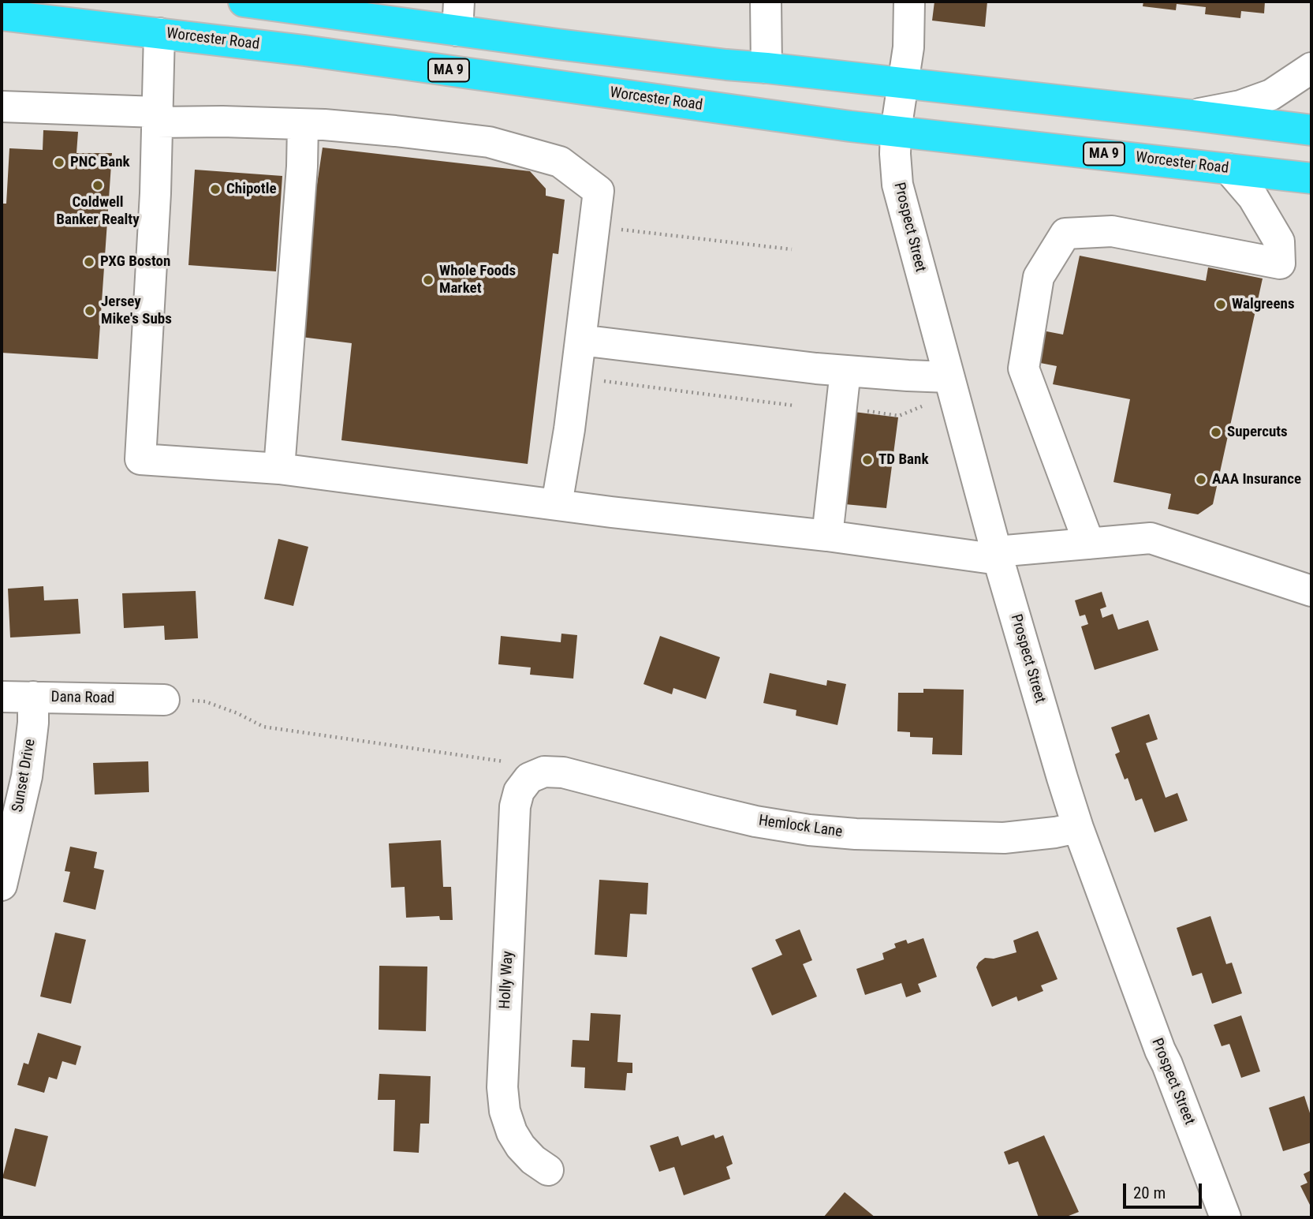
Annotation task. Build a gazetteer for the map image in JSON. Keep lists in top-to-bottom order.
{
  "streets": {
    "highway": ["Worcester Road", "MA 9"],
    "street": [
      "Prospect Street",
      "Dana Road",
      "Sunset Drive",
      "Hemlock Lane",
      "Holly Way"
    ]
  },
  "crossings": [
    ["Worcester Road", "Prospect Street"],
    ["Prospect Street", "Hemlock Lane"],
    ["Dana Road", "Sunset Drive"],
    ["Hemlock Lane", "Holly Way"]
  ],
  "places": [
    "PNC Bank",
    "Coldwell Banker Realty",
    "Chipotle",
    "PXG Boston",
    "Whole Foods Market",
    "Walgreens",
    "Jersey Mike's Subs",
    "Supercuts",
    "TD Bank",
    "AAA Insurance"
  ],
  "scale_bar": "20 m"
}
